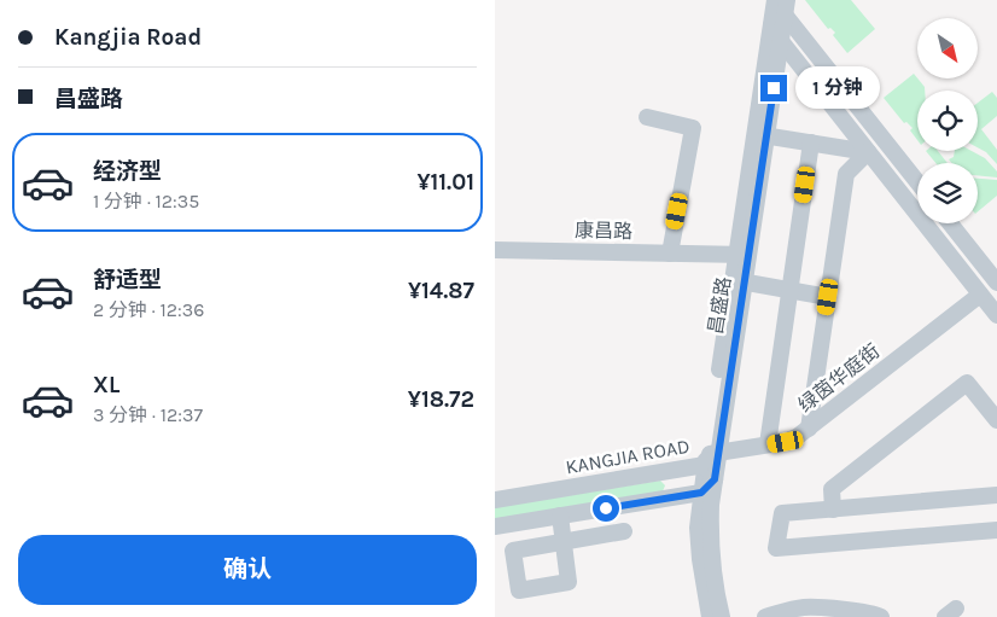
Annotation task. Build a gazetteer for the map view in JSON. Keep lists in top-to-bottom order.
{
  "streets": {
    "street": [
      "康昌路",
      "昌盛路",
      "绿茵华庭街",
      "KANGJIA ROAD"
    ]
  },
  "crossings": [
    ["康昌路", "昌盛路"],
    ["昌盛路", "绿茵华庭街"],
    ["昌盛路", "KANGJIA ROAD"],
    ["绿茵华庭街", "KANGJIA ROAD"]
  ],
  "north": "bottom right",
  "page": {
    "banner": ["Kangjia Road", "昌盛路"],
    "bubble": "1 分钟",
    "list": [
      {
        "name": "经济型",
        "note": "1 分钟 · 12:35",
        "value": "¥11.01"
      },
      {
        "name": "舒适型",
        "note": "2 分钟 · 12:36",
        "value": "¥14.87"
      },
      {
        "name": "XL",
        "note": "3 分钟 · 12:37",
        "value": "¥18.72"
      }
    ],
    "buttons": "确认"
  }
}
